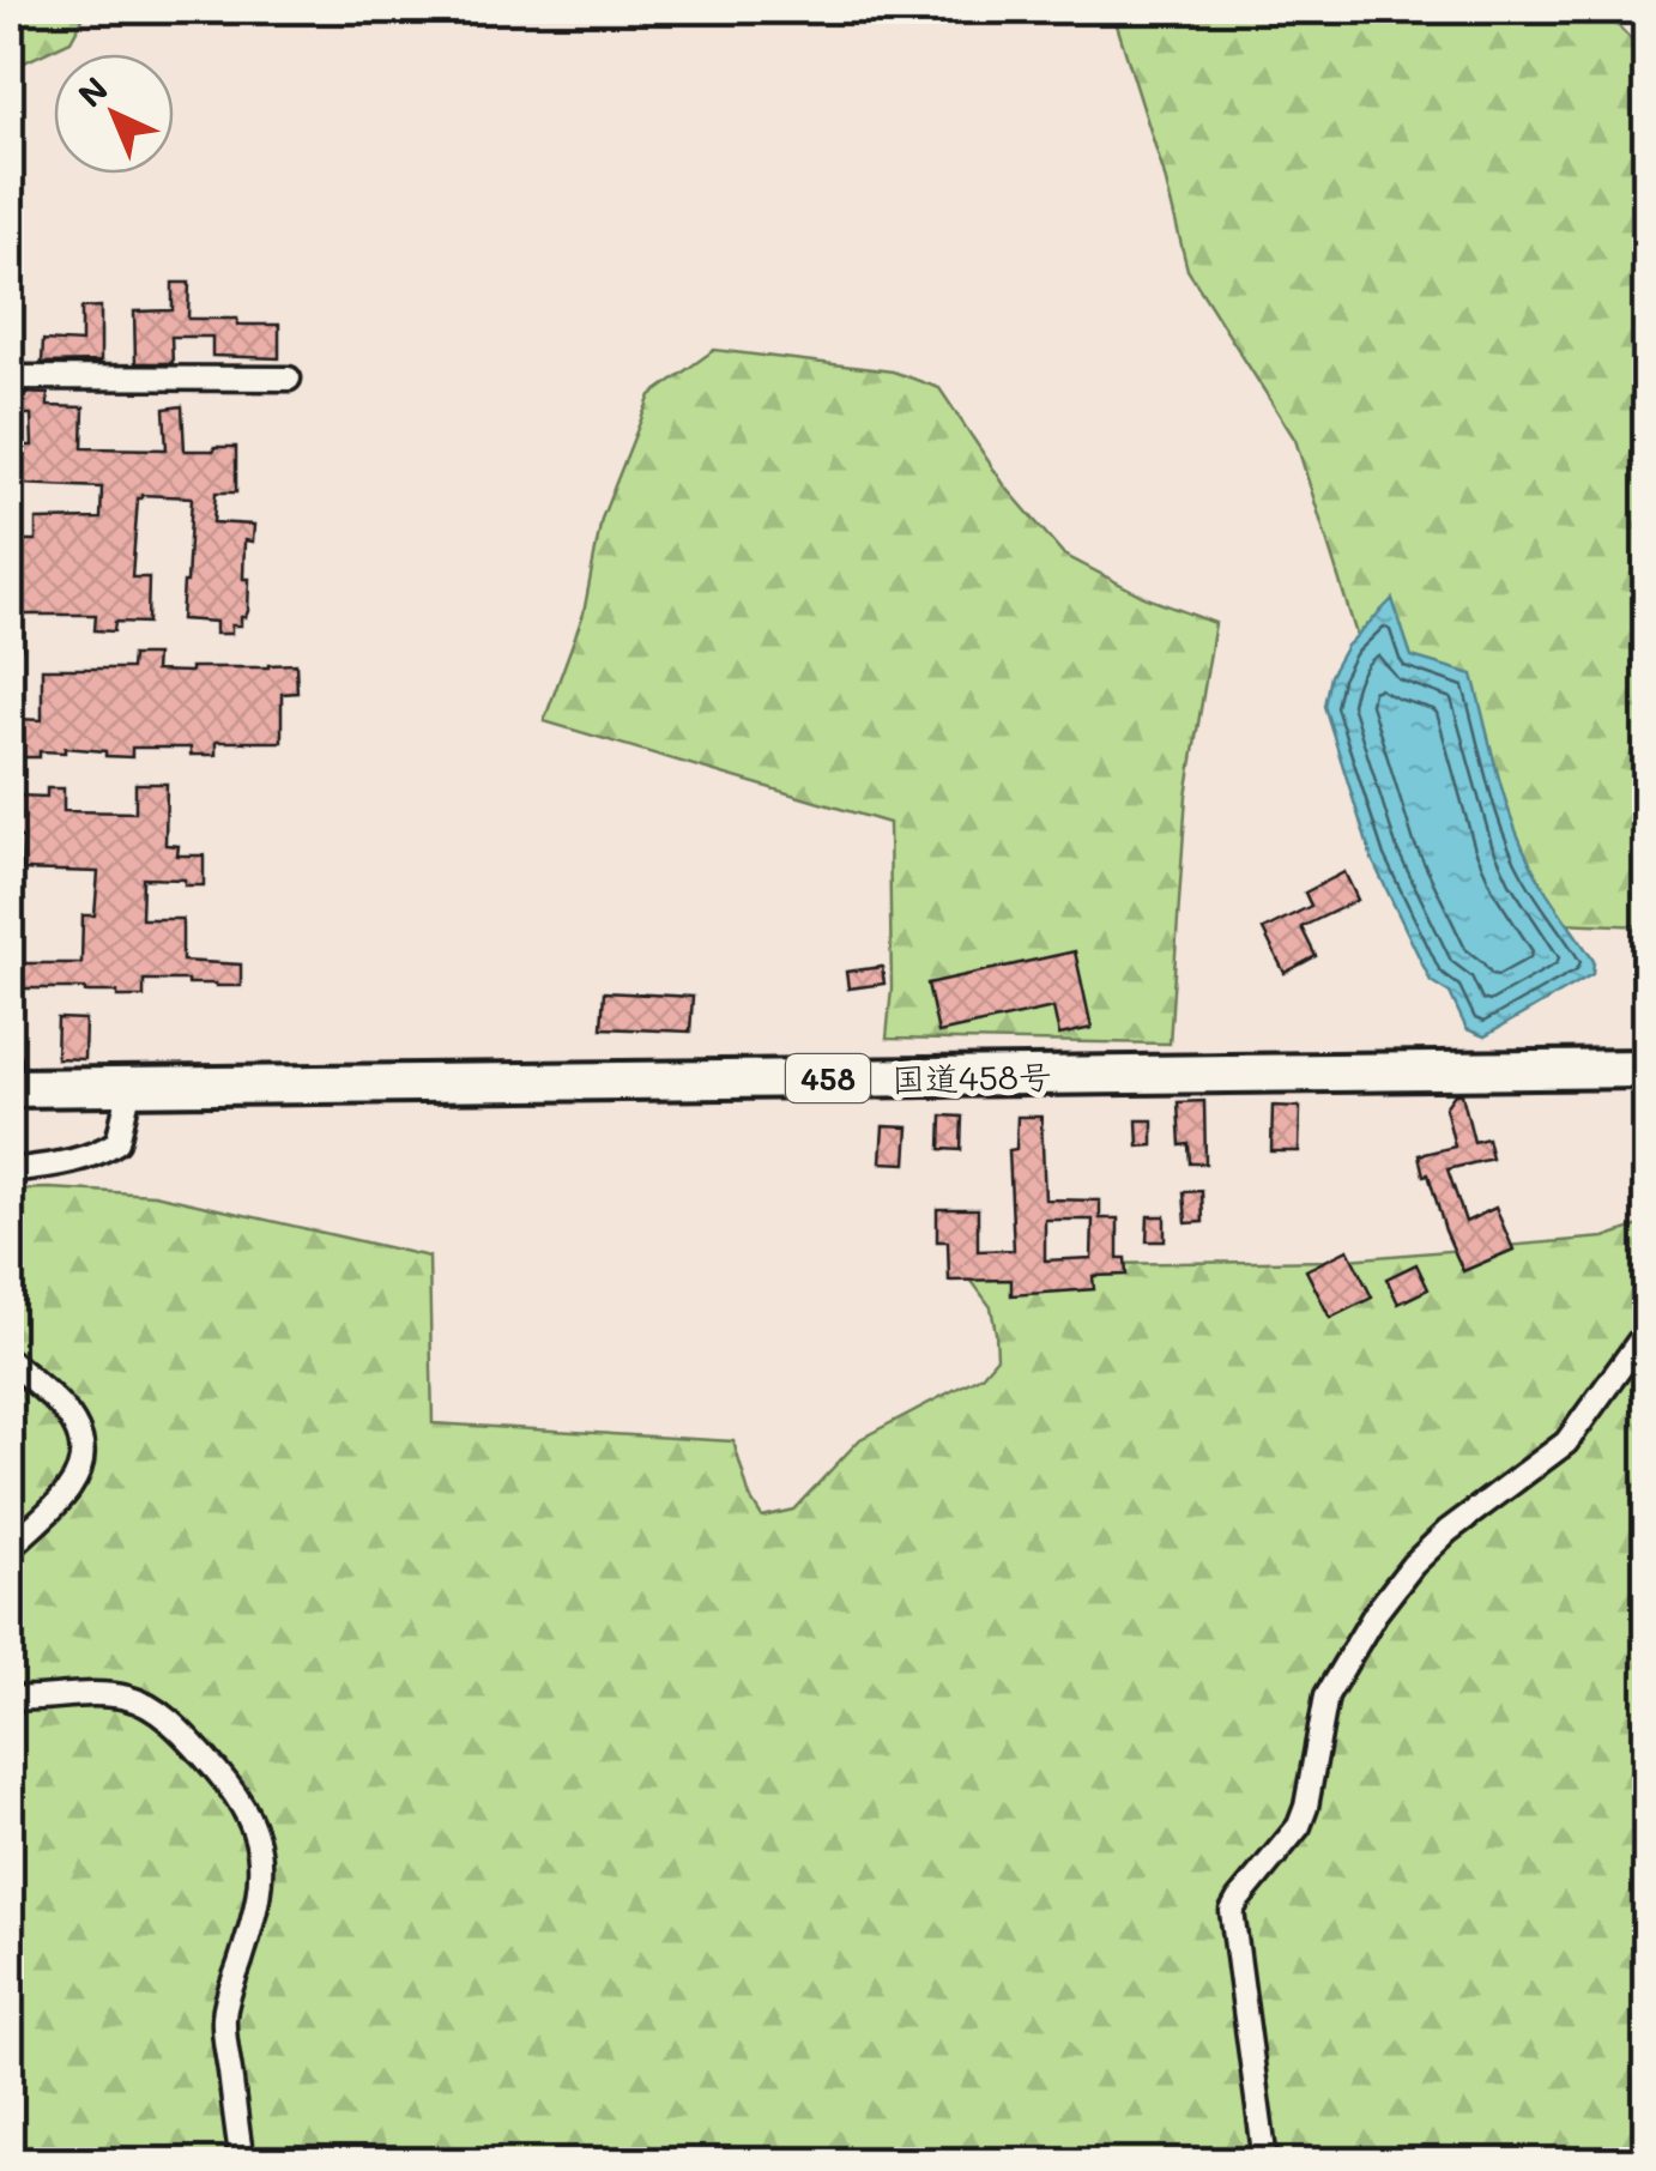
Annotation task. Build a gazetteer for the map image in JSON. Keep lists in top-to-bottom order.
{
  "streets": {
    "highway": ["国道458号", "458"]
  },
  "north": "top left"
}
